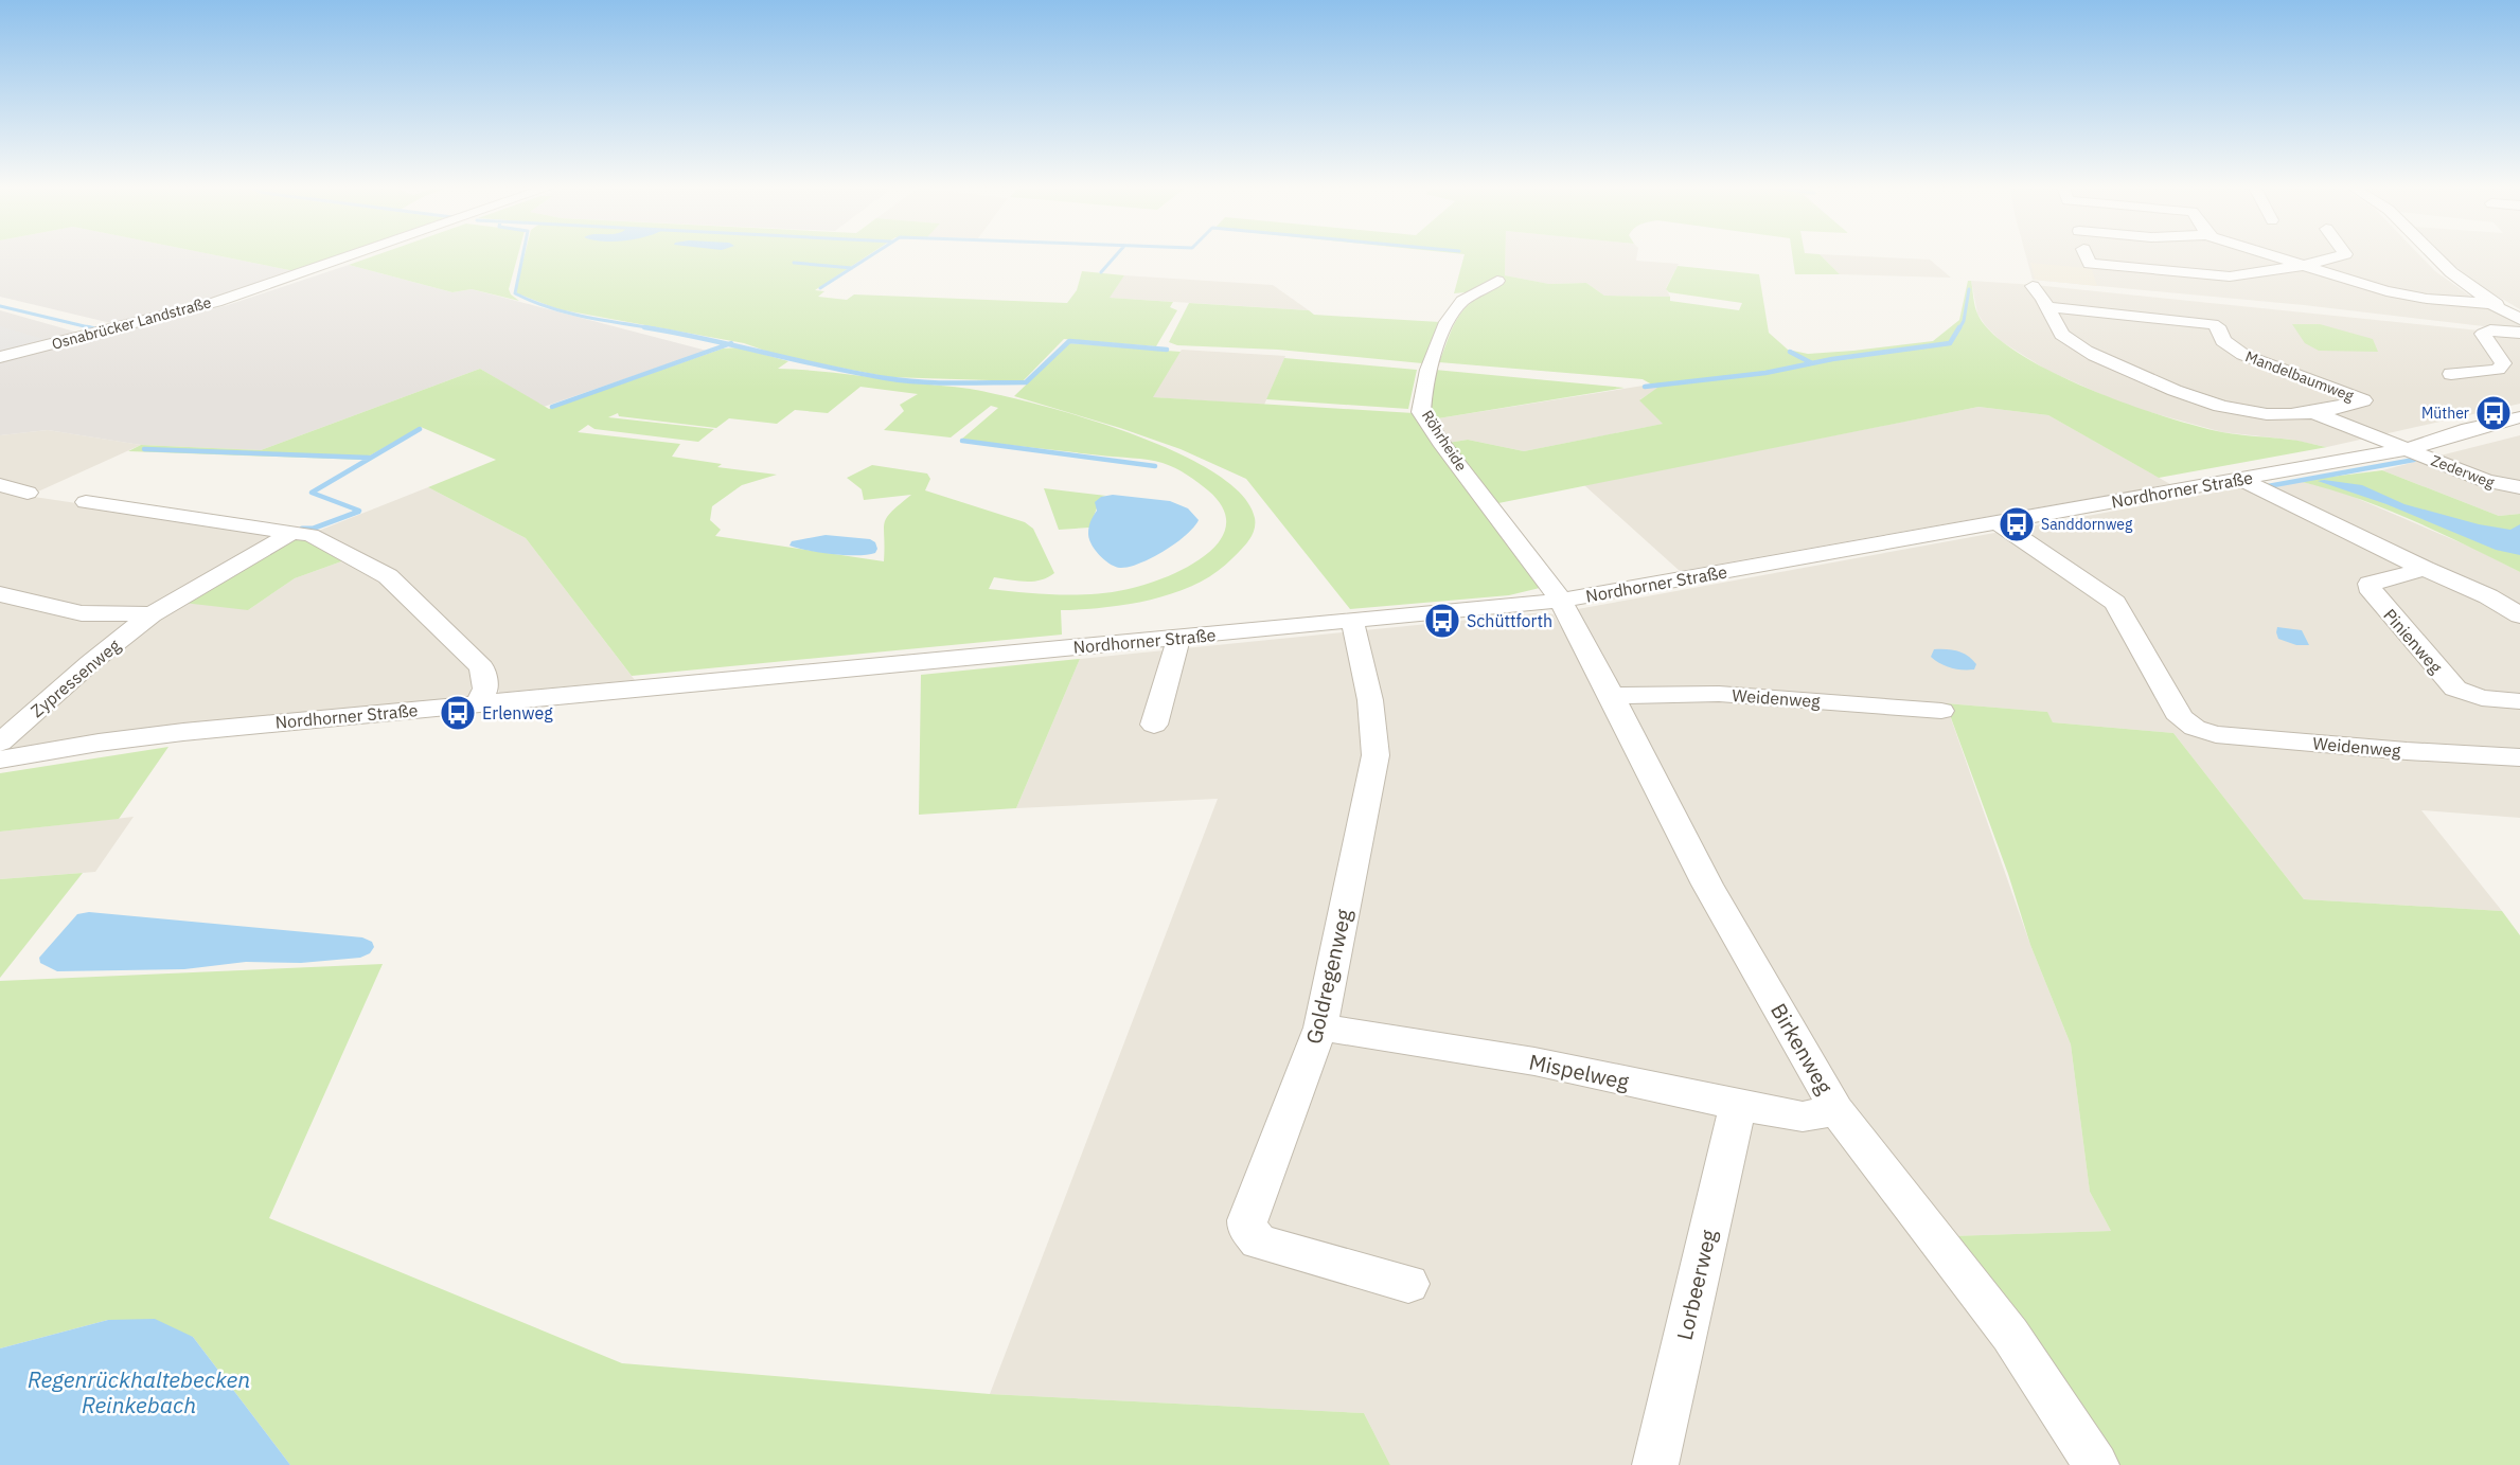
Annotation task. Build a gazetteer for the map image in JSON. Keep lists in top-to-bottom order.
{
  "streets": {
    "street": [
      "Osnabrücker Landstraße",
      "Mandelbaumweg",
      "Röhrheide",
      "Zederweg",
      "Nordhorner Straße",
      "Pinienweg",
      "Zypressenweg",
      "Weidenweg",
      "Goldregenweg",
      "Birkenweg",
      "Mispelweg",
      "Lorbeerweg"
    ]
  },
  "crossings": [
    ["Mandelbaumweg", "Zederweg"],
    ["Mandelbaumweg", "Nordhorner Straße"],
    ["Röhrheide", "Nordhorner Straße"],
    ["Röhrheide", "Birkenweg"],
    ["Zederweg", "Nordhorner Straße"],
    ["Nordhorner Straße", "Weidenweg"],
    ["Nordhorner Straße", "Goldregenweg"],
    ["Nordhorner Straße", "Birkenweg"],
    ["Weidenweg", "Birkenweg"],
    ["Goldregenweg", "Mispelweg"],
    ["Birkenweg", "Mispelweg"],
    ["Mispelweg", "Lorbeerweg"]
  ],
  "water": ["Regenrückhaltebecken Reinkebach"],
  "places": {
    "bus stop": [
      "Müther",
      "Sanddornweg",
      "Schüttforth",
      "Erlenweg"
    ]
  }
}
